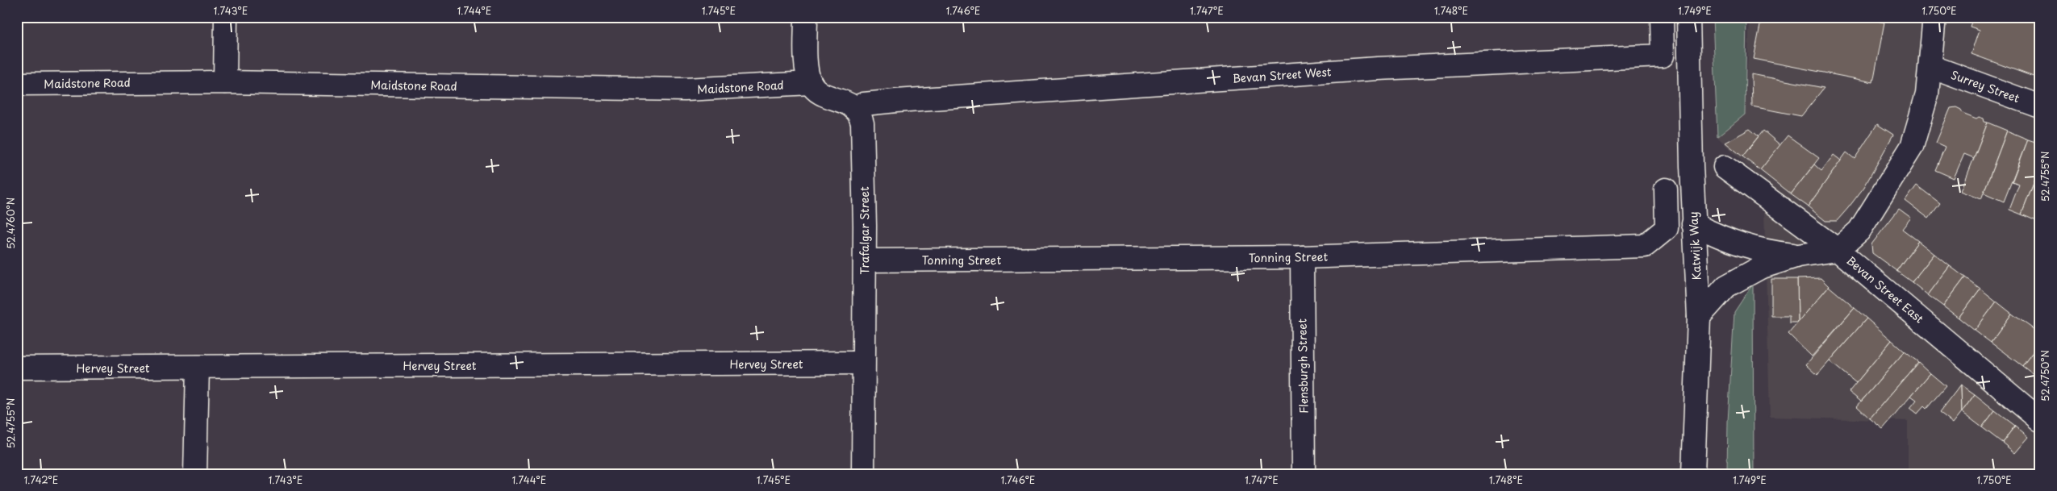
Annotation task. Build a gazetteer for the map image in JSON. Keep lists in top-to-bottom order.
{
  "streets": {
    "main road": [
      "Bevan Street West",
      "Maidstone Road",
      "Surrey Street",
      "Trafalgar Street",
      "Katwijk Way",
      "Tonning Street",
      "Bevan Street East",
      "Hervey Street",
      "Flensburgh Street"
    ]
  },
  "crossings": [
    ["Bevan Street West", "Trafalgar Street"],
    ["Trafalgar Street", "Tonning Street"],
    ["Trafalgar Street", "Hervey Street"],
    ["Tonning Street", "Flensburgh Street"]
  ],
  "coordinates": [
    "1.743°E",
    "1.744°E",
    "1.745°E",
    "1.746°E",
    "1.747°E",
    "1.748°E",
    "1.749°E",
    "1.750°E",
    "52.4755°N",
    "52.4760°N",
    "52.4750°N",
    "1.742°E"
  ]
}
